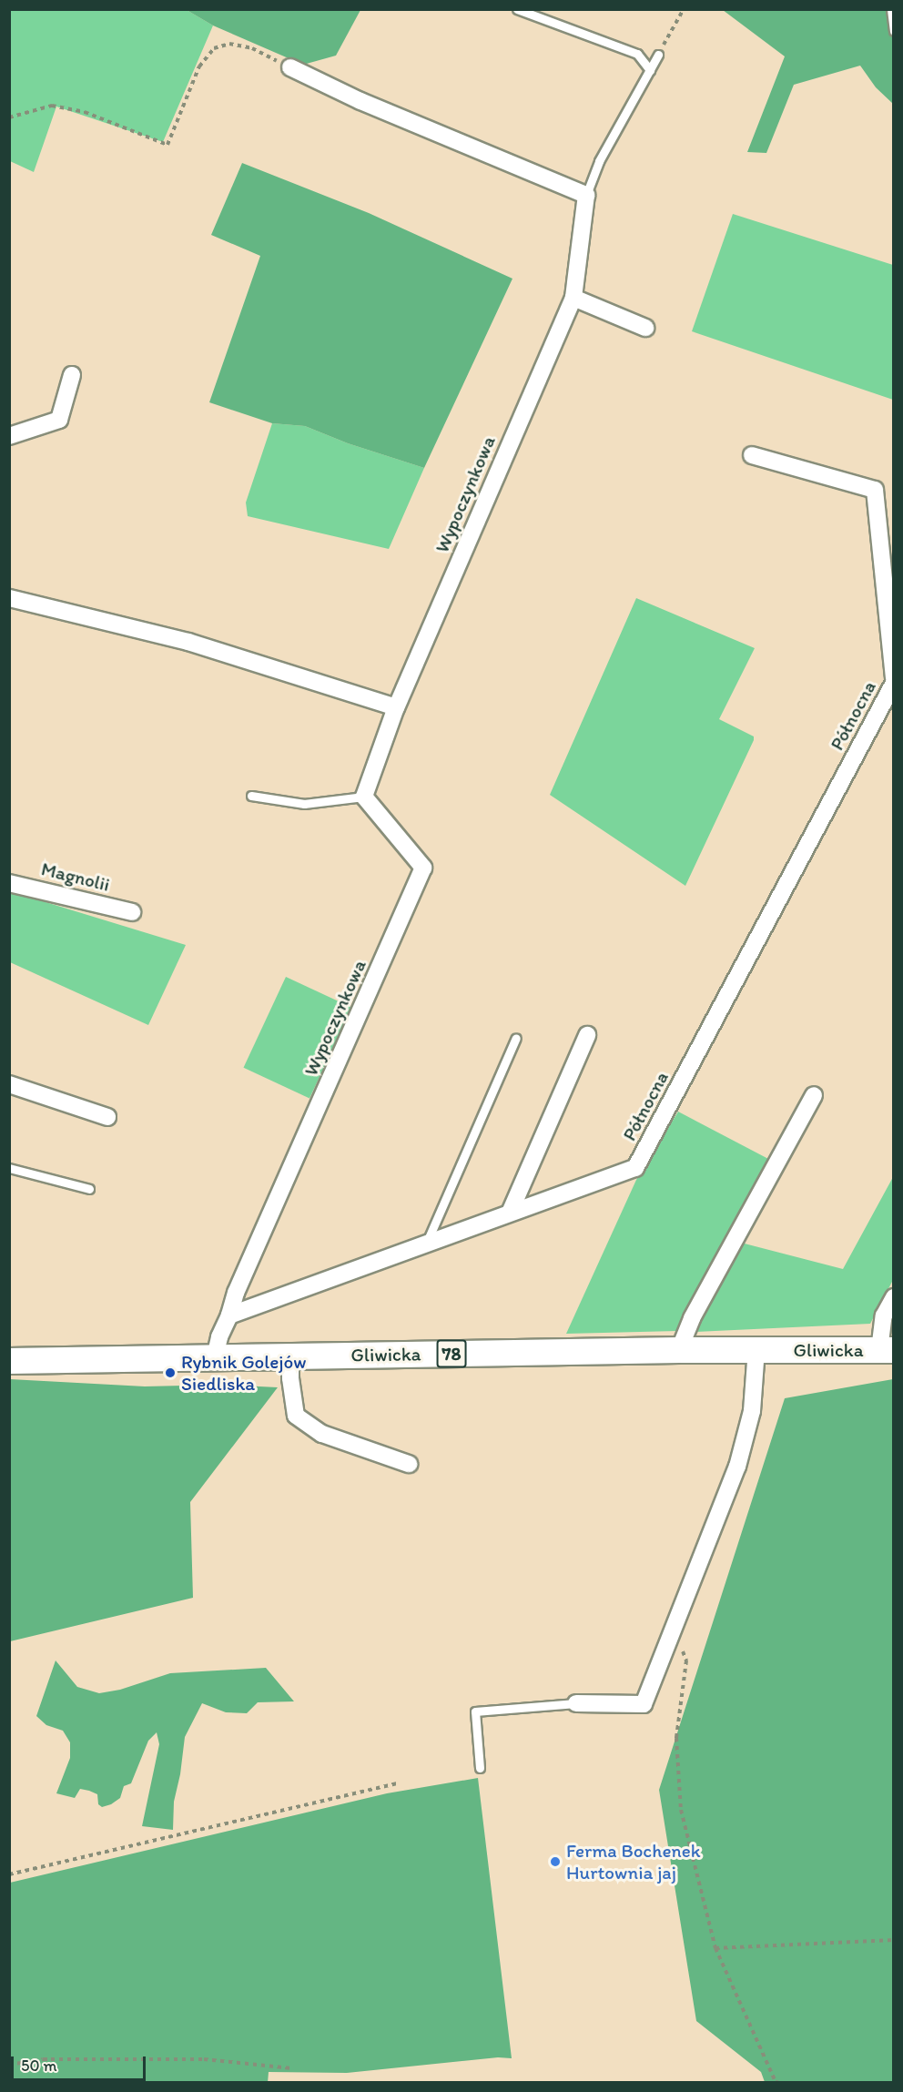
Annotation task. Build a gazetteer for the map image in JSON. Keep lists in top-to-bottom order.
{
  "streets": {
    "main road": ["Gliwicka", "78"],
    "street": ["Wypoczynkowa", "Północna", "Magnolii"]
  },
  "crossings": [
    ["Wypoczynkowa", "Północna"],
    ["Wypoczynkowa", "Gliwicka"]
  ],
  "places": ["Rybnik Golejów Siedliska", "Ferma Bochenek Hurtownia jaj"],
  "scale_bar": "50 m"
}
